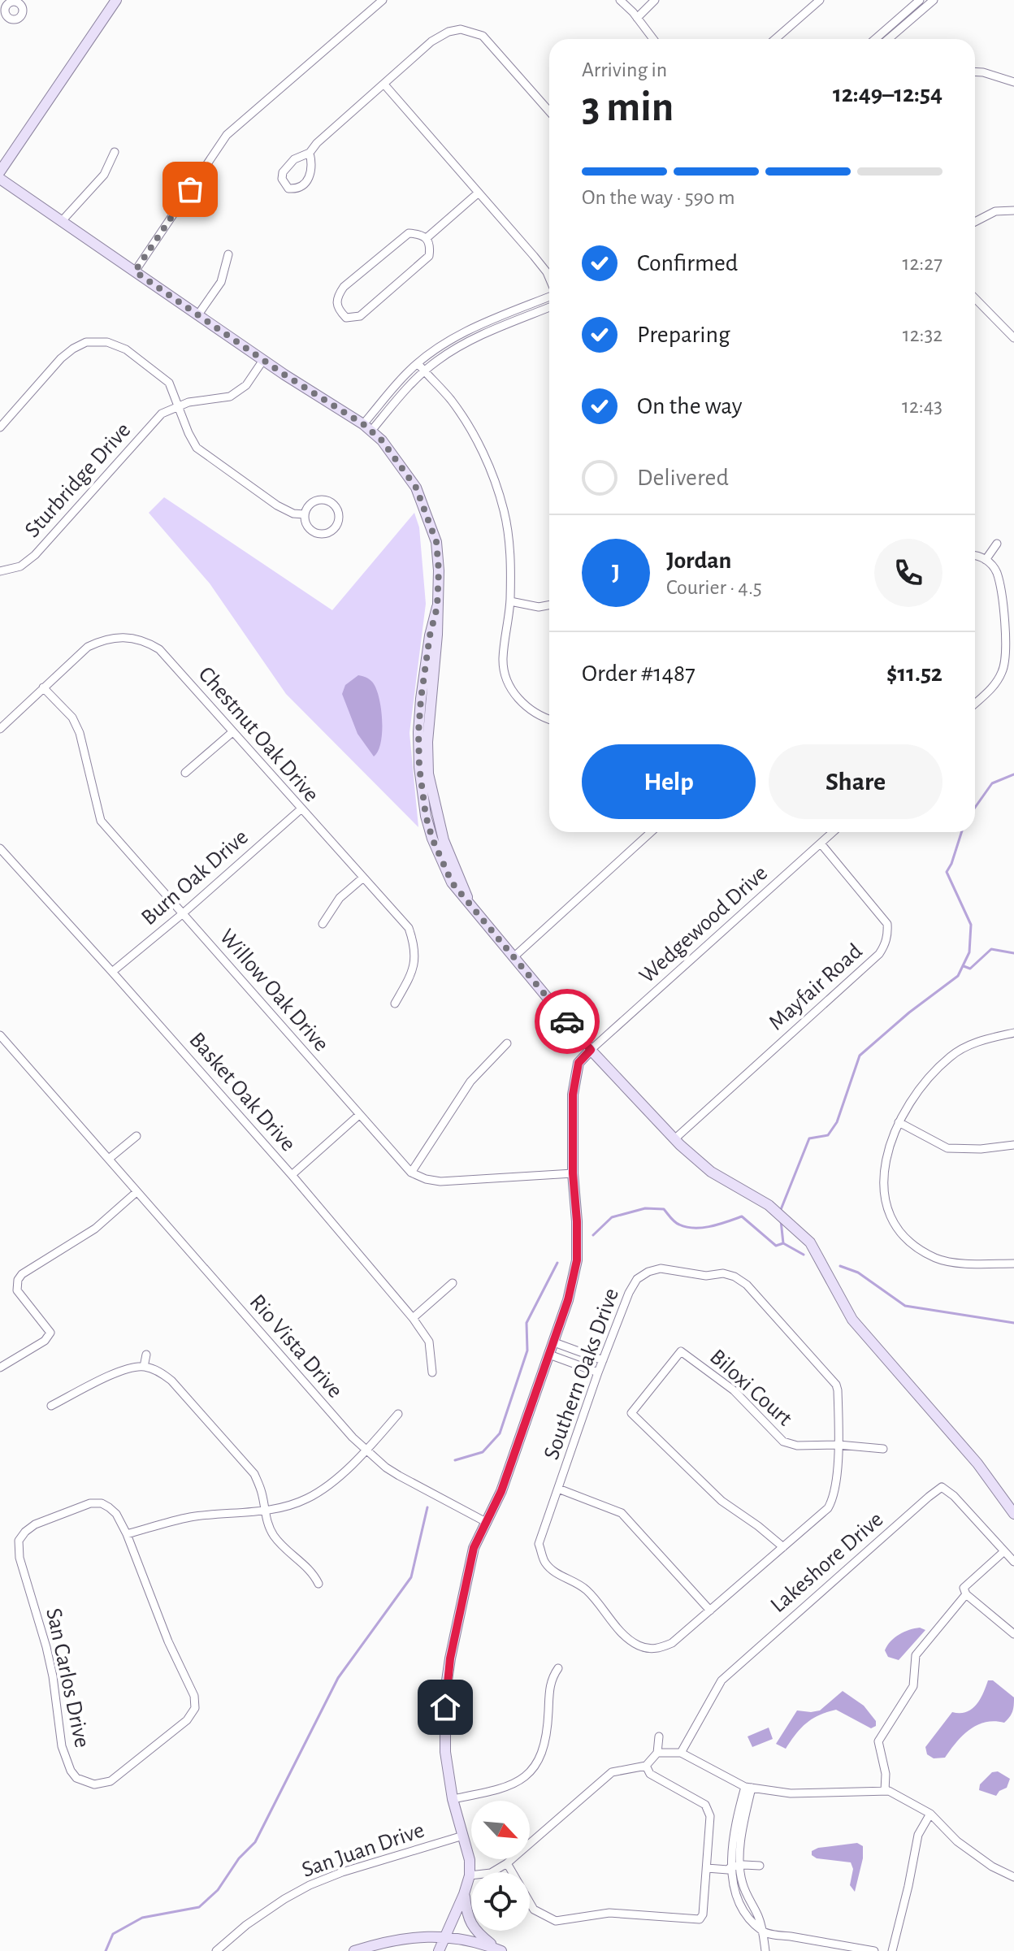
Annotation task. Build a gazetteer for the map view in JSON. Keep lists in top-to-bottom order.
{
  "streets": {
    "street": [
      "Sturbridge Drive",
      "Chestnut Oak Drive",
      "Burn Oak Drive",
      "Wedgewood Drive",
      "Mayfair Road",
      "Willow Oak Drive",
      "Basket Oak Drive",
      "Rio Vista Drive",
      "Southern Oaks Drive",
      "Biloxi Court",
      "Lakeshore Drive",
      "San Carlos Drive",
      "San Juan Drive"
    ]
  },
  "crossings": [
    ["Chestnut Oak Drive", "Burn Oak Drive"],
    ["Chestnut Oak Drive", "Willow Oak Drive"],
    ["Burn Oak Drive", "Willow Oak Drive"],
    ["Burn Oak Drive", "Basket Oak Drive"],
    ["Wedgewood Drive", "Mayfair Road"],
    ["Southern Oaks Drive", "Biloxi Court"]
  ],
  "north": "bottom right",
  "page": {
    "heading": ["3 min", "Arriving in", "12:49–12:54"],
    "panel": [
      "Jordan",
      "Courier · 4.5",
      "Order #1487",
      "$11.52"
    ],
    "bar": "On the way · 590 m",
    "list": [
      ["Confirmed", "12:27"],
      ["Preparing", "12:32"],
      ["On the way", "12:43"],
      "Delivered"
    ],
    "round": "J",
    "buttons": ["Help", "Share"]
  }
}
